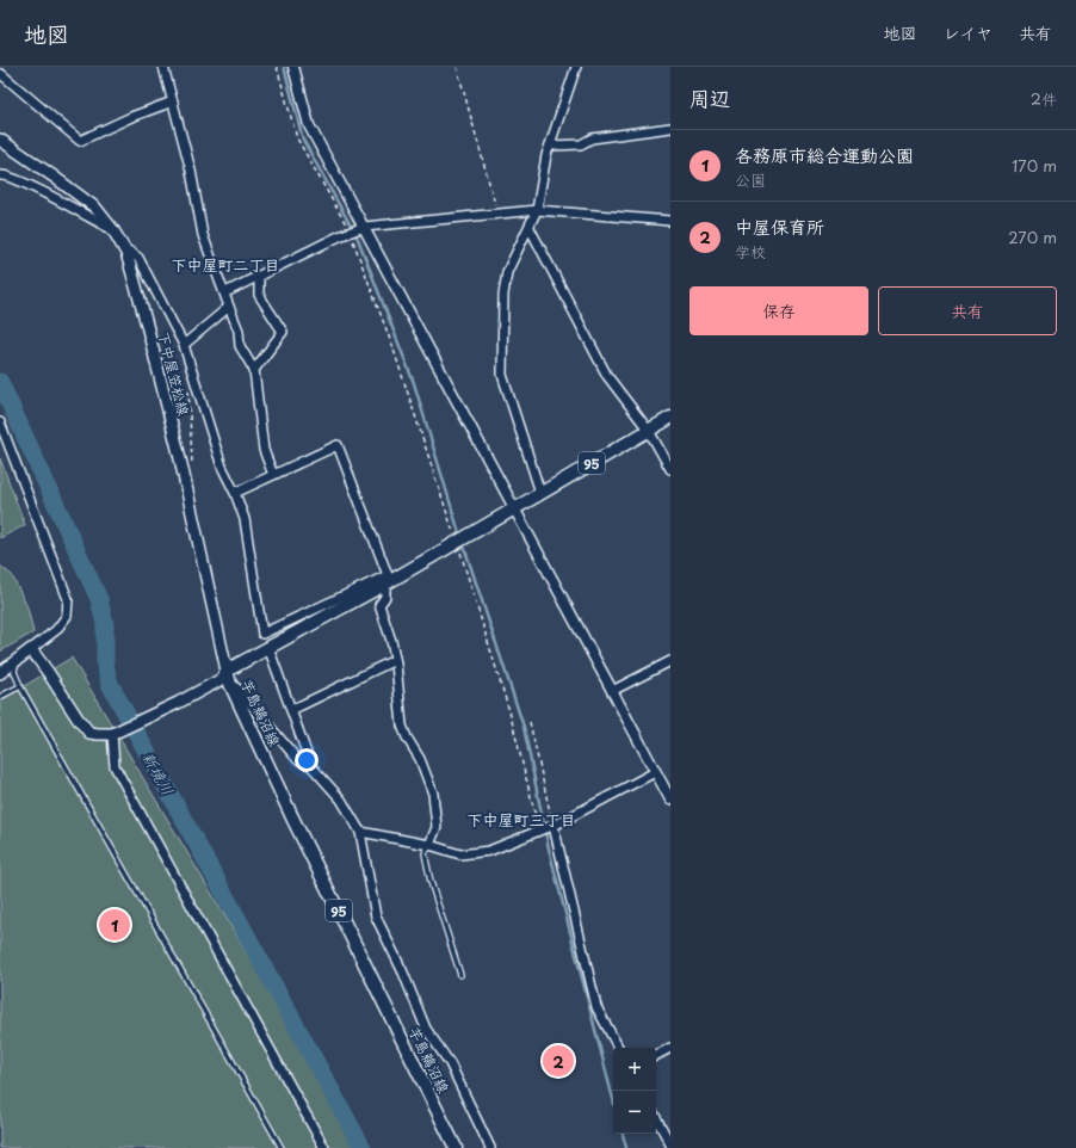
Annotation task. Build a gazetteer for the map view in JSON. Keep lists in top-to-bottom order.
{
  "streets": {
    "main road": ["下中屋笠松線", "95", "芋島鵜沼線"]
  },
  "crossings": [
    ["下中屋笠松線", "芋島鵜沼線"]
  ],
  "districts": ["下中屋町二丁目", "下中屋町三丁目"],
  "water": ["新境川"],
  "page": {
    "header": "地図",
    "nav": ["地図", "レイヤ", "共有"],
    "heading": ["周辺", "2件"],
    "list": [
      {
        "mark": "1",
        "name": "各務原市総合運動公園",
        "note": "公園",
        "value": "170 m"
      },
      {
        "mark": "2",
        "name": "中屋保育所",
        "note": "学校",
        "value": "270 m"
      }
    ],
    "buttons": ["保存", "共有"],
    "pins": ["1", "2"],
    "map_buttons": ["+", "−"]
  }
}
